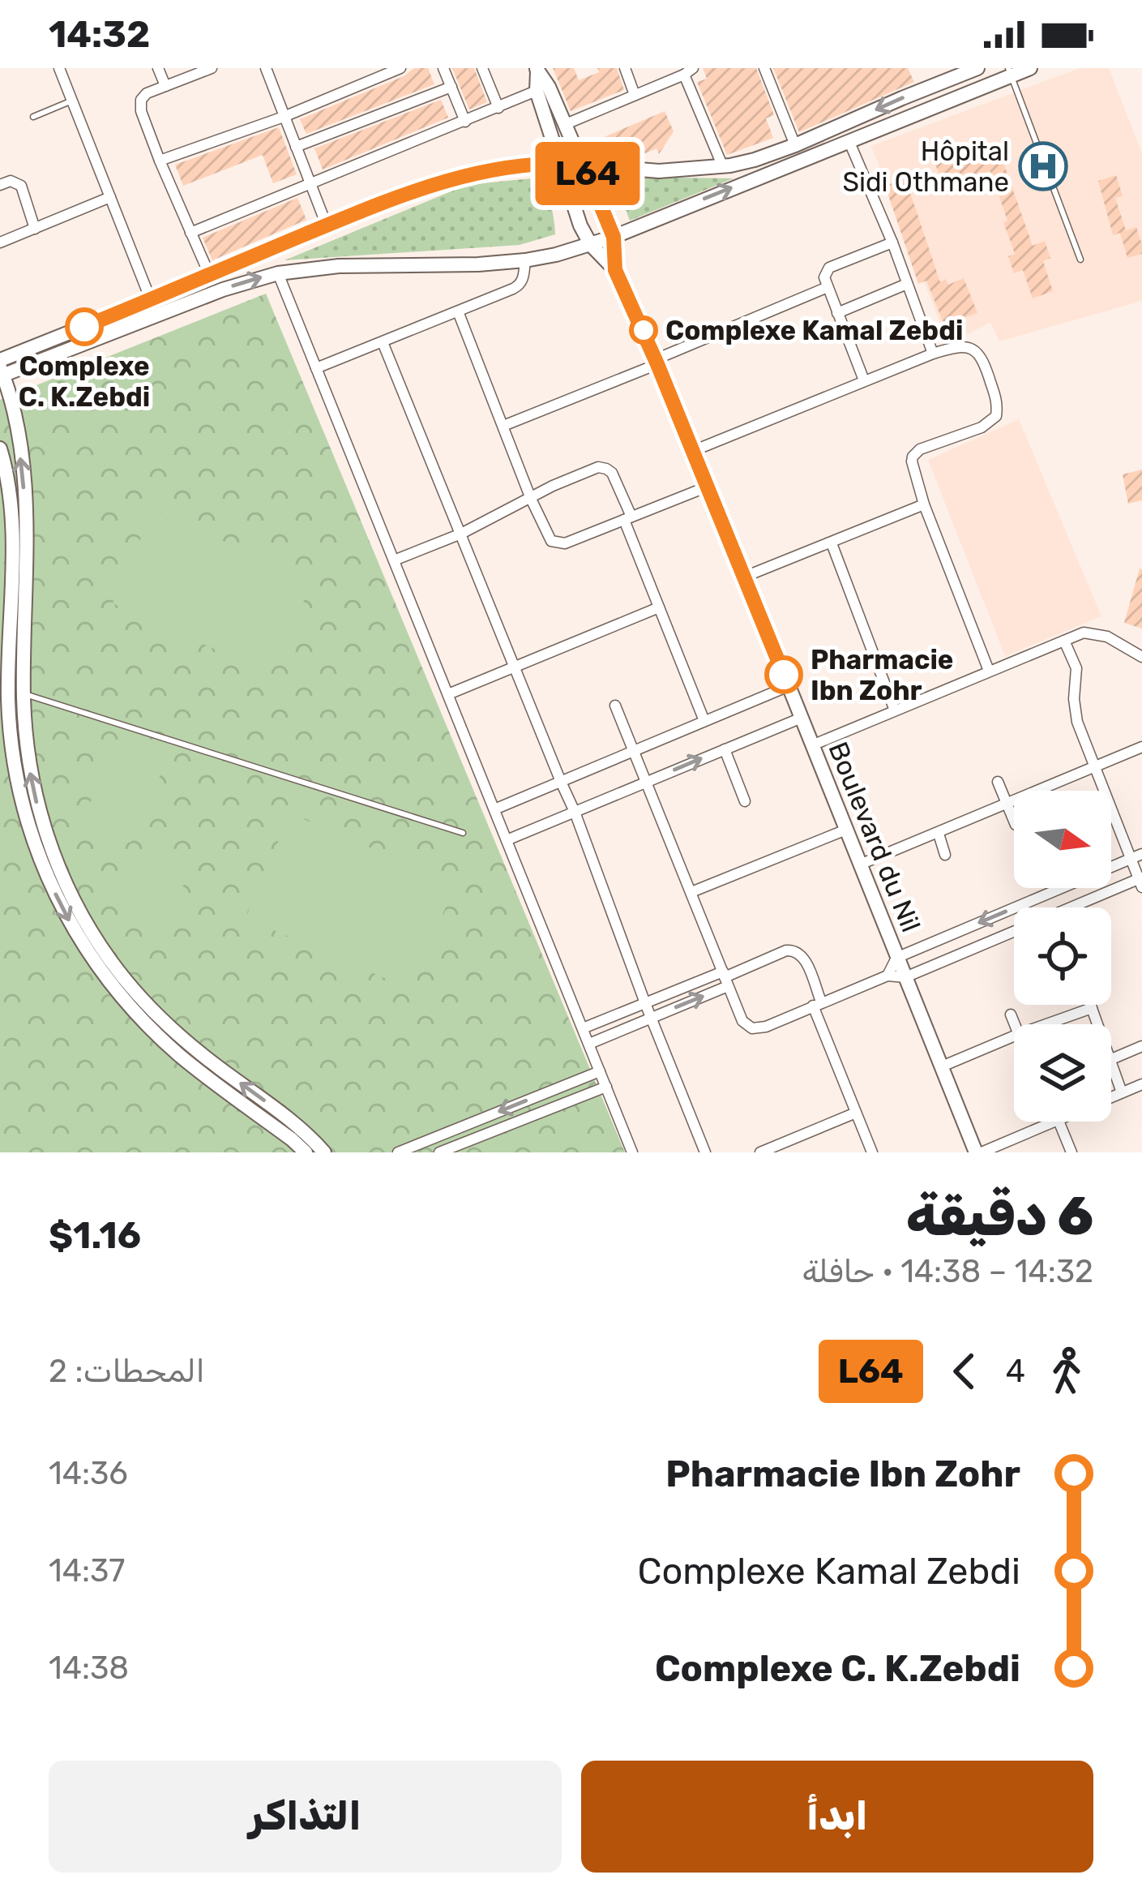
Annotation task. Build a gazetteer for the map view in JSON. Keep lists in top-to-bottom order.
{
  "streets": {
    "street": ["Boulevard du Nil"]
  },
  "places": {
    "hospital": ["Hôpital Sidi Othmane"],
    "other": ["Complexe C. K.Zebdi", "Complexe Kamal Zebdi", "Pharmacie Ibn Zohr"]
  },
  "lines": ["bus line L64"],
  "north": "right",
  "page": {
    "status": "14:32",
    "on_map": "L64",
    "heading": ["6 دقيقة", "14:32 – 14:38 · حافلة", "$1.16"],
    "legs": ["4", "L64", "المحطات: 2"],
    "list": [
      {
        "name": "Pharmacie Ibn Zohr",
        "value": "14:36"
      },
      {
        "name": "Complexe Kamal Zebdi",
        "value": "14:37"
      },
      {
        "name": "Complexe C. K.Zebdi",
        "value": "14:38"
      }
    ],
    "buttons": ["ابدأ", "التذاكر"]
  }
}
